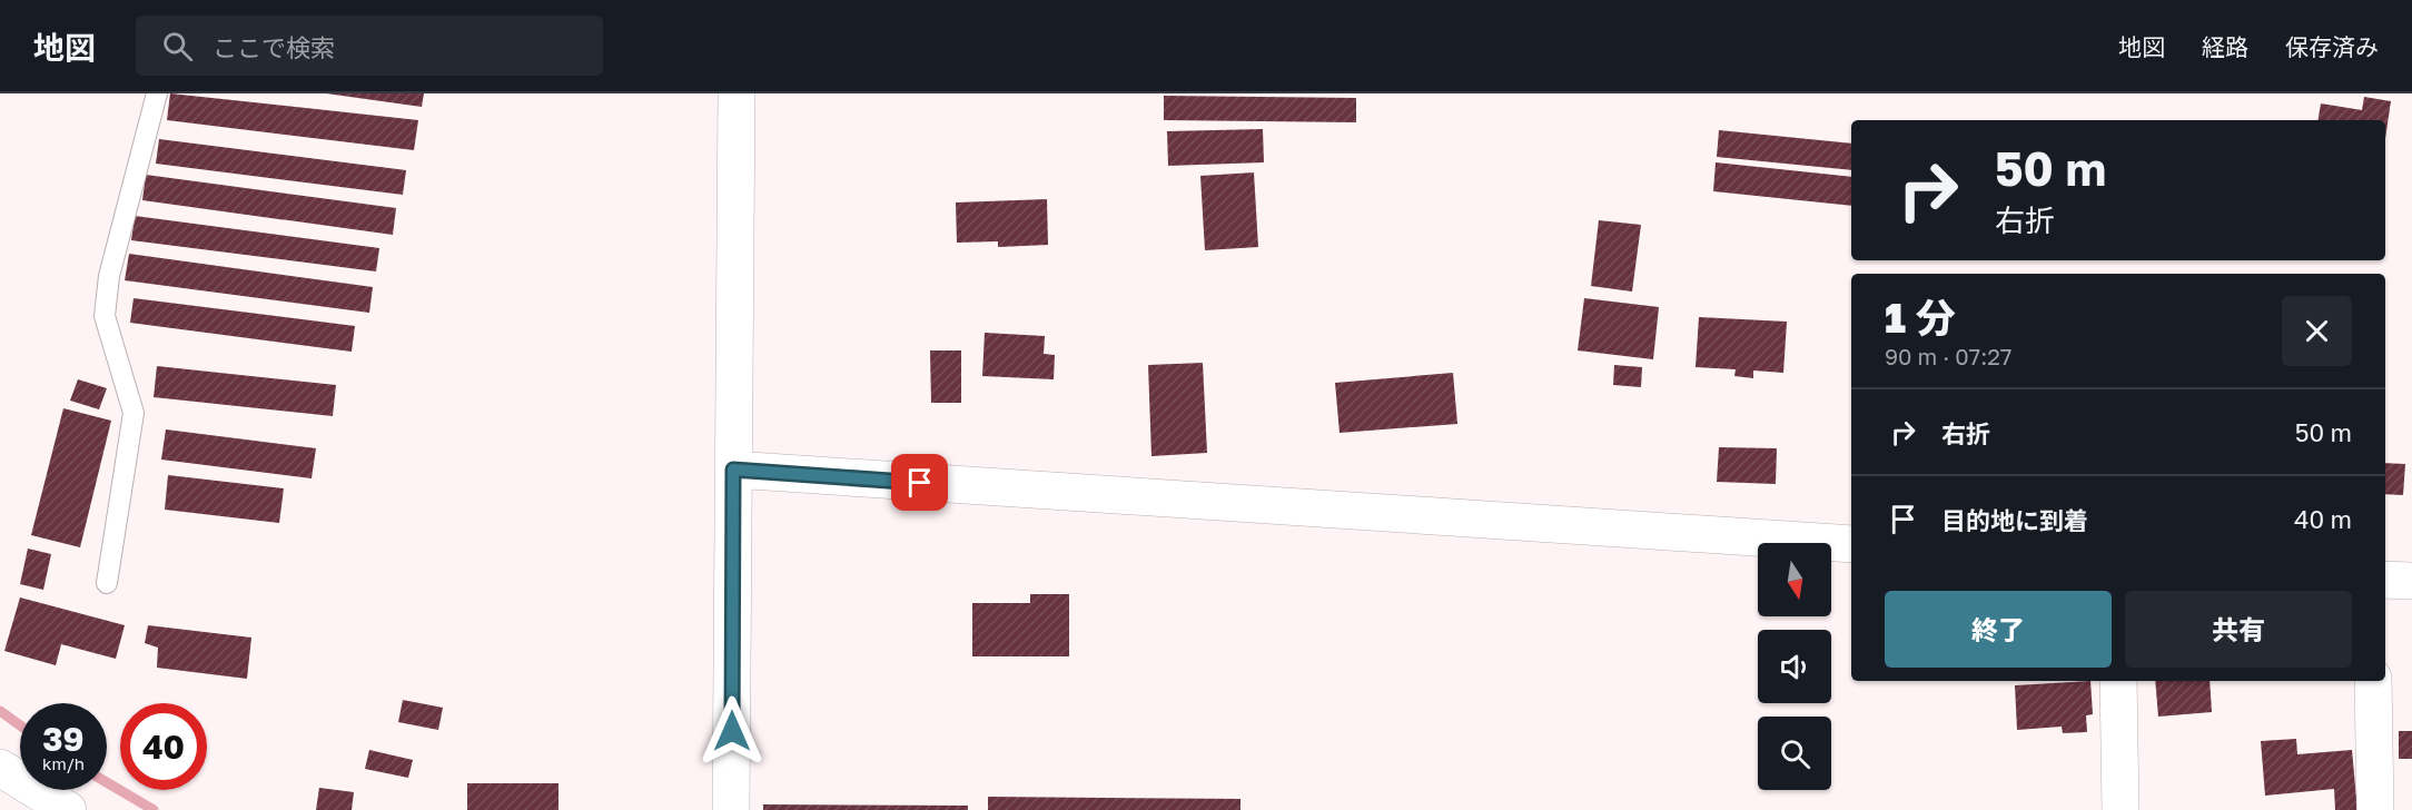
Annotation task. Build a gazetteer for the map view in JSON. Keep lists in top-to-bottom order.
{
  "north": "bottom",
  "page": {
    "header": "地図",
    "search": "ここで検索",
    "nav": ["地図", "経路", "保存済み"],
    "turn": ["50 m", "右折"],
    "heading": ["1 分", "90 m · 07:27"],
    "list": [
      {
        "name": "右折",
        "value": "50 m"
      },
      {
        "name": "目的地に到着",
        "value": "40 m"
      }
    ],
    "buttons": ["終了", "共有"],
    "speed": "39 km/h",
    "limit": "40"
  }
}
